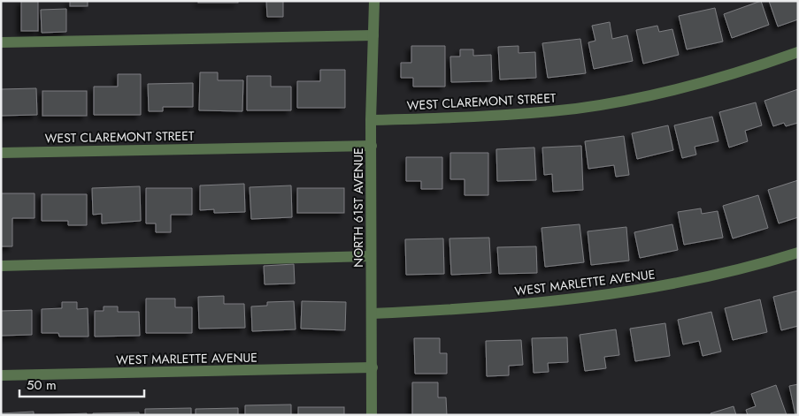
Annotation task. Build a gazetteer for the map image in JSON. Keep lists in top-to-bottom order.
{
  "streets": {
    "street": ["WEST CLAREMONT STREET", "NORTH 61ST AVENUE", "WEST MARLETTE AVENUE"]
  },
  "crossings": [
    ["WEST CLAREMONT STREET", "NORTH 61ST AVENUE"],
    ["NORTH 61ST AVENUE", "WEST MARLETTE AVENUE"]
  ],
  "scale_bar": "50 m"
}
